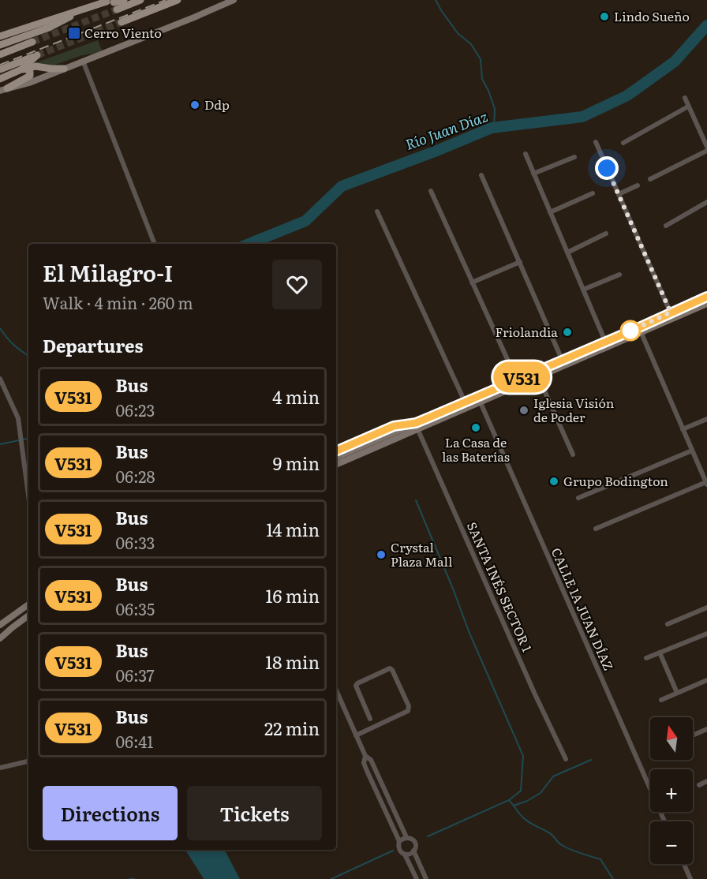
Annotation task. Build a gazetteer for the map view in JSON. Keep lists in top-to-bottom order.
{
  "streets": {
    "street": ["SANTA INÉS SECTOR 1", "CALLE 1A JUAN DÍAZ"]
  },
  "water": ["Río Juan Díaz"],
  "places": {
    "other": [
      "Lindo Sueño",
      "Ddp",
      "Friolandia",
      "Iglesia Visión de Poder",
      "La Casa de las Baterías",
      "Grupo Bodington",
      "Crystal Plaza Mall"
    ],
    "transit": ["Cerro Viento"]
  },
  "lines": ["bus line V531"],
  "north": "top",
  "page": {
    "on_map": "V531",
    "heading": [
      ["El Milagro-I", "Walk · 4 min · 260 m"],
      "Departures"
    ],
    "list": [
      {
        "mark": "V531",
        "name": "Bus",
        "note": "06:23",
        "value": "4 min"
      },
      {
        "mark": "V531",
        "name": "Bus",
        "note": "06:28",
        "value": "9 min"
      },
      {
        "mark": "V531",
        "name": "Bus",
        "note": "06:33",
        "value": "14 min"
      },
      {
        "mark": "V531",
        "name": "Bus",
        "note": "06:35",
        "value": "16 min"
      },
      {
        "mark": "V531",
        "name": "Bus",
        "note": "06:37",
        "value": "18 min"
      },
      {
        "mark": "V531",
        "name": "Bus",
        "note": "06:41",
        "value": "22 min"
      }
    ],
    "map_buttons": ["+", "−"],
    "buttons": ["Directions", "Tickets"]
  }
}
